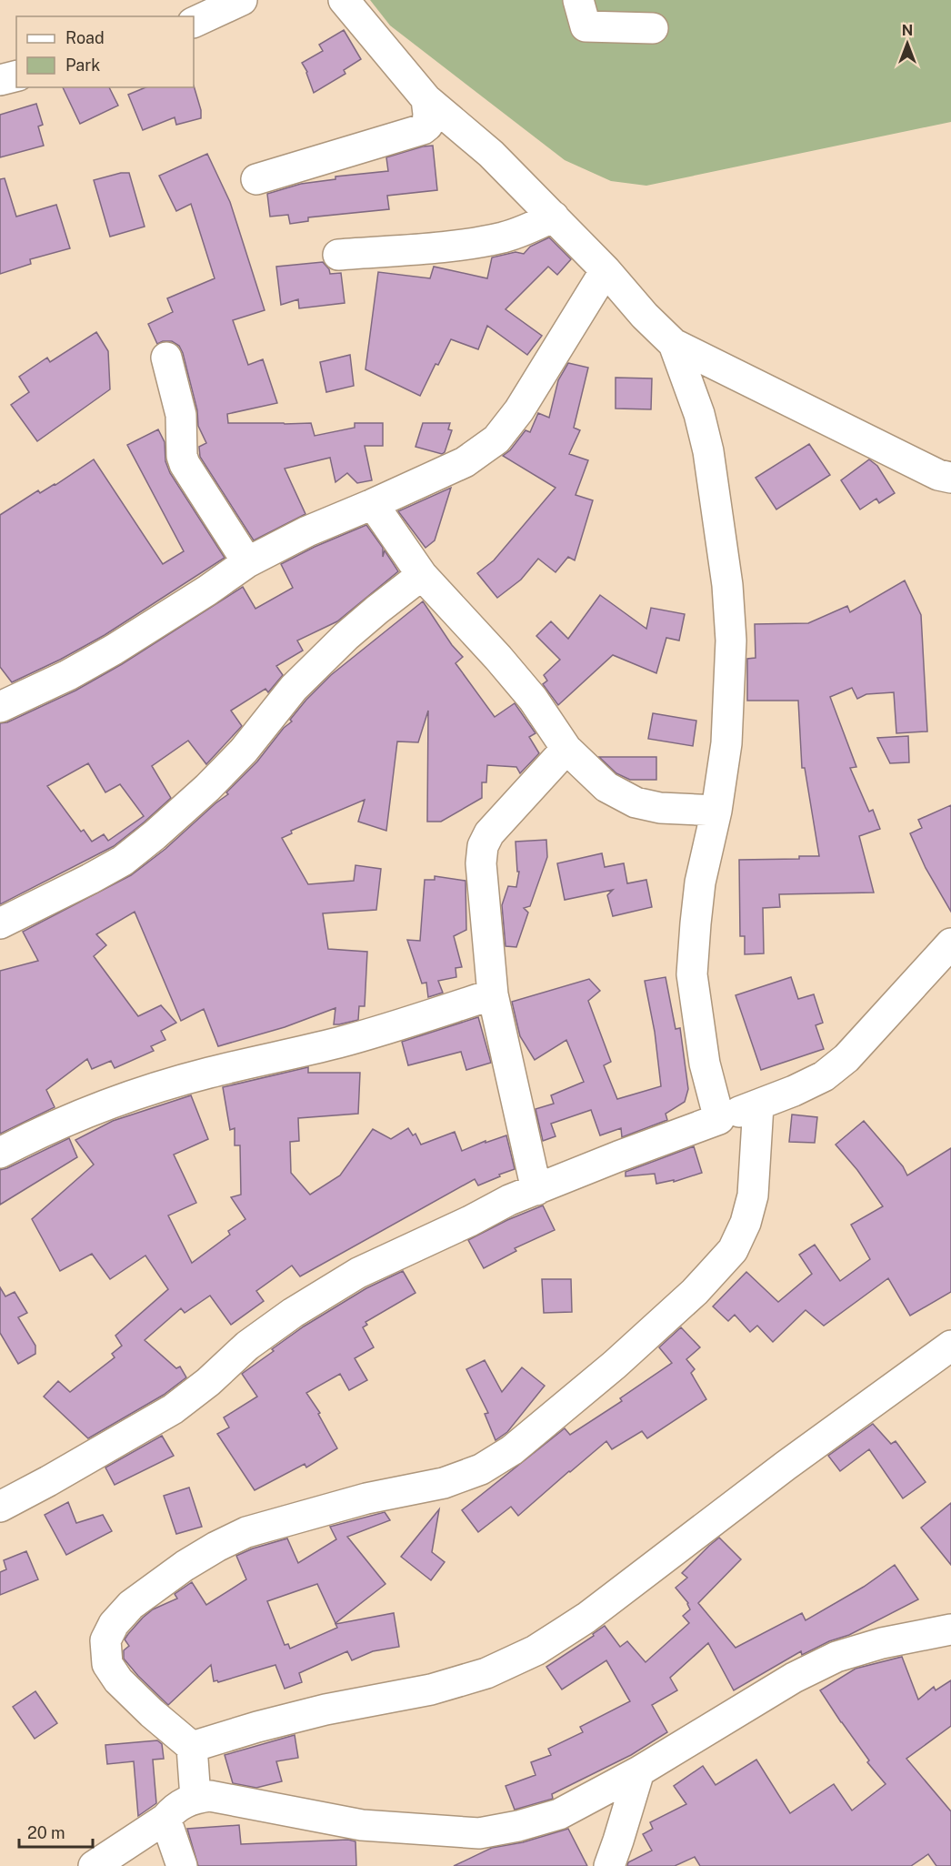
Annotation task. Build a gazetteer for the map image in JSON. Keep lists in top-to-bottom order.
{
  "legend": ["Road", "Park"],
  "scale_bar": "20 m",
  "north": "top"
}
